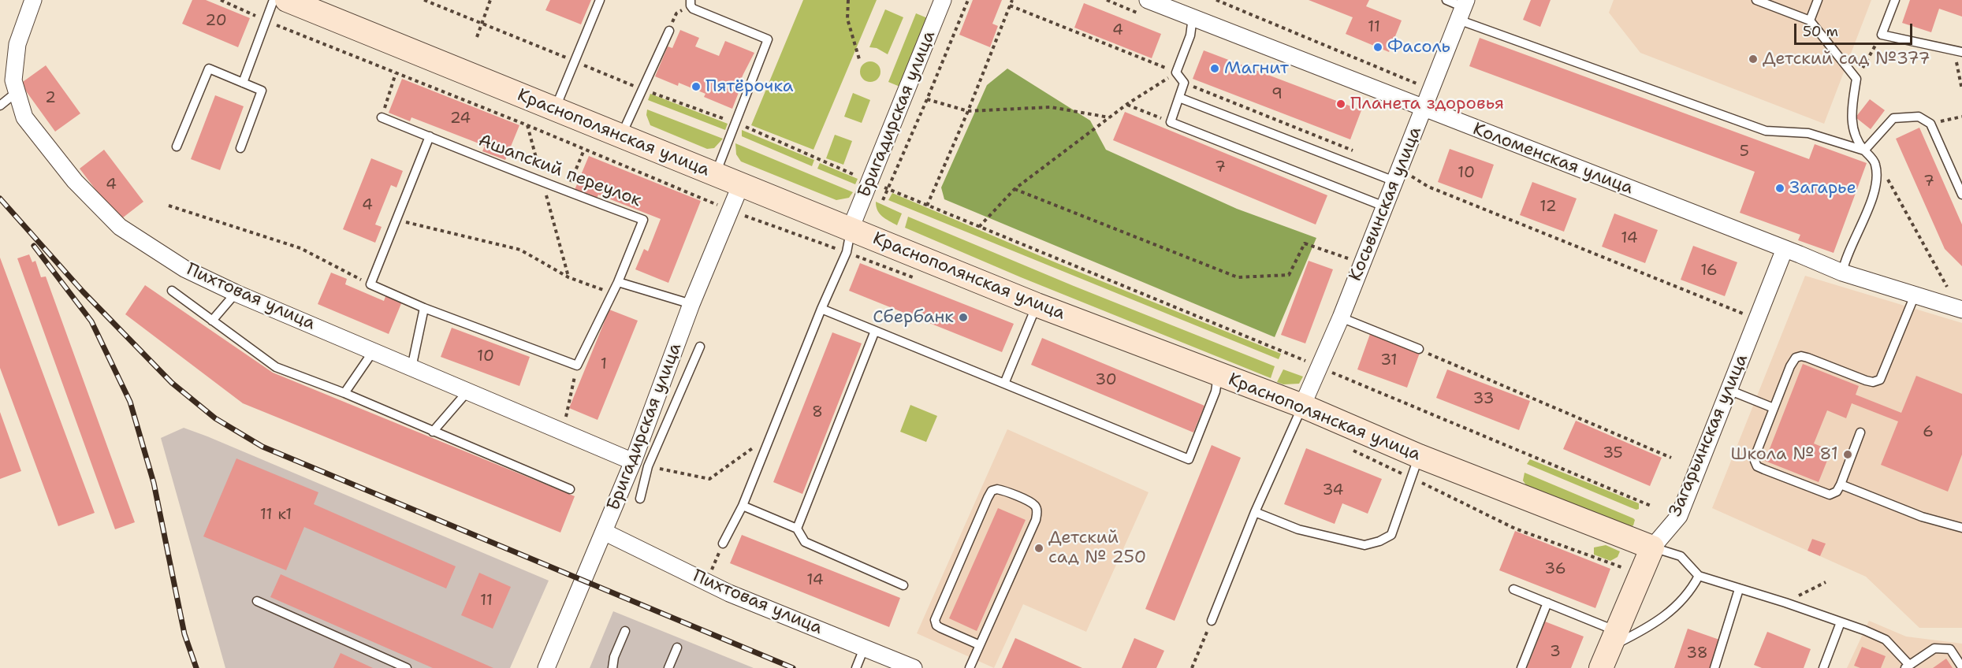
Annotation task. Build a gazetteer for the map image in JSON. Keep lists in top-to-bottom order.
{
  "streets": {
    "main road": ["Краснополянская улица", "Загарьинская улица"],
    "street": [
      "Бригадирская улица",
      "Коломенская улица",
      "Косьвинская улица",
      "Пихтовая улица"
    ],
    "lane": ["Ашапский переулок"]
  },
  "crossings": [
    ["Бригадирская улица", "Краснополянская улица"],
    ["Бригадирская улица", "Пихтовая улица"],
    ["Краснополянская улица", "Косьвинская улица"],
    ["Краснополянская улица", "Загарьинская улица"],
    ["Коломенская улица", "Косьвинская улица"],
    ["Коломенская улица", "Загарьинская улица"]
  ],
  "places": [
    "Фасоль",
    "Детский сад №377",
    "Магнит",
    "Пятёрочка",
    "Планета здоровья",
    "Загарье",
    "Сбербанк",
    "Школа № 81",
    "Детский сад № 250"
  ],
  "house_numbers": [
    "20",
    "11",
    "4",
    "9",
    "2",
    "24",
    "5",
    "7",
    "10",
    "7",
    "4",
    "4",
    "12",
    "14",
    "16",
    "10",
    "31",
    "1",
    "30",
    "33",
    "8",
    "6",
    "35",
    "34",
    "11 к1",
    "36",
    "14",
    "11",
    "3",
    "38"
  ],
  "scale_bar": "50 m"
}
